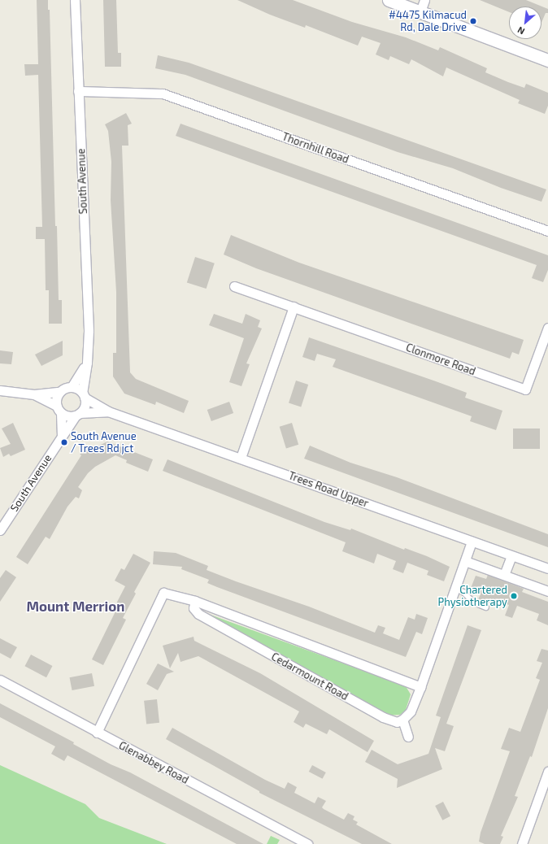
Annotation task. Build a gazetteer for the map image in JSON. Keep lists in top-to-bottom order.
{
  "streets": {
    "street": [
      "Thornhill Road",
      "South Avenue",
      "Clonmore Road",
      "Trees Road Upper",
      "Cedarmount Road",
      "Glenabbey Road"
    ]
  },
  "crossings": [
    ["Thornhill Road", "South Avenue"]
  ],
  "districts": ["Mount Merrion"],
  "places": ["#4475 Kilmacud Rd, Dale Drive", "South Avenue / Trees Rd jct", "Chartered Physiotherapy"],
  "north": "bottom left"
}
